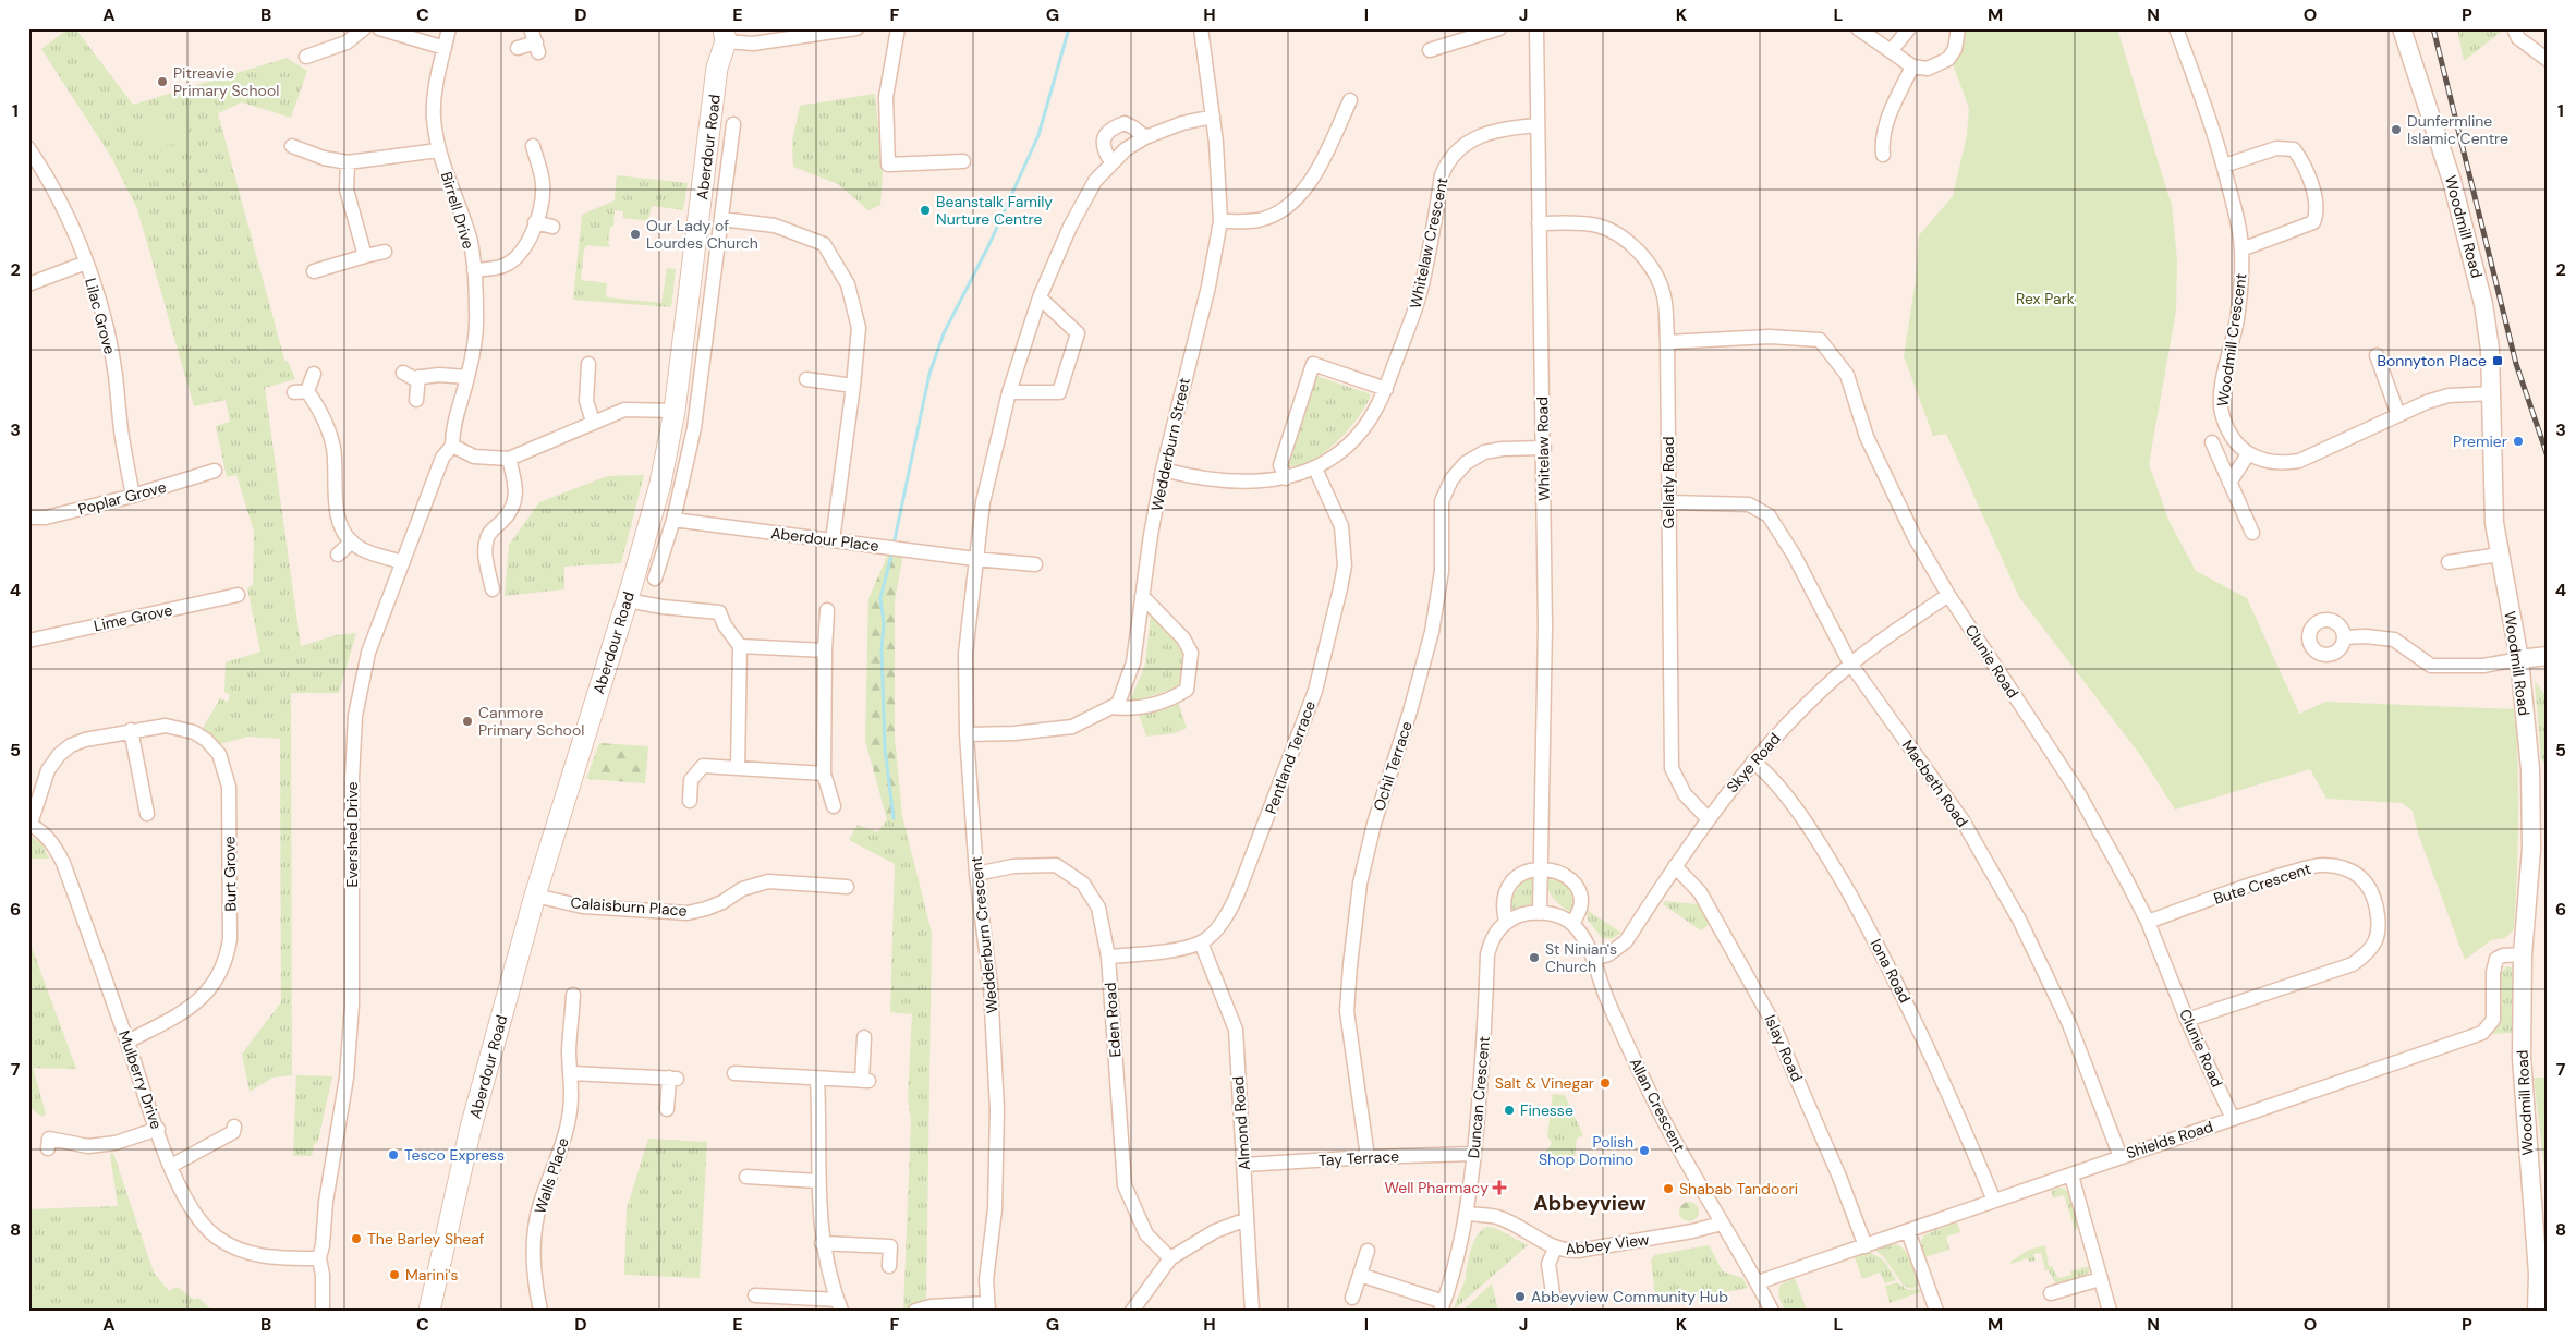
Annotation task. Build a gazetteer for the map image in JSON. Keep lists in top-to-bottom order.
{
  "streets": {
    "main road": ["Aberdour Road"],
    "street": [
      "Birrell Drive",
      "Woodmill Road",
      "Whitelaw Crescent",
      "Lilac Grove",
      "Woodmill Crescent",
      "Wedderburn Street",
      "Whitelaw Road",
      "Gellatly Road",
      "Poplar Grove",
      "Aberdour Place",
      "Lime Grove",
      "Clunie Road",
      "Pentland Terrace",
      "Skye Road",
      "Ochil Terrace",
      "Macbeth Road",
      "Evershed Drive",
      "Burt Grove",
      "Bute Crescent",
      "Calaisburn Place",
      "Wedderburn Crescent",
      "Iona Road",
      "Eden Road",
      "Islay Road",
      "Mulberry Drive",
      "Duncan Crescent",
      "Allan Crescent",
      "Almond Road",
      "Shields Road",
      "Tay Terrace",
      "Walls Place",
      "Abbey View"
    ]
  },
  "crossings": [
    ["Aberdour Road", "Aberdour Place"],
    ["Aberdour Road", "Calaisburn Place"],
    ["Birrell Drive", "Evershed Drive"],
    ["Woodmill Road", "Shields Road"],
    ["Whitelaw Crescent", "Wedderburn Street"],
    ["Whitelaw Crescent", "Whitelaw Road"],
    ["Whitelaw Crescent", "Pentland Terrace"],
    ["Lilac Grove", "Poplar Grove"],
    ["Wedderburn Street", "Wedderburn Crescent"],
    ["Whitelaw Road", "Gellatly Road"],
    ["Whitelaw Road", "Ochil Terrace"],
    ["Gellatly Road", "Clunie Road"],
    ["Gellatly Road", "Skye Road"],
    ["Gellatly Road", "Macbeth Road"],
    ["Aberdour Place", "Wedderburn Crescent"],
    ["Clunie Road", "Skye Road"],
    ["Clunie Road", "Bute Crescent"],
    ["Clunie Road", "Shields Road"],
    ["Pentland Terrace", "Almond Road"],
    ["Skye Road", "Macbeth Road"],
    ["Skye Road", "Iona Road"],
    ["Skye Road", "Islay Road"],
    ["Skye Road", "Allan Crescent"],
    ["Ochil Terrace", "Tay Terrace"],
    ["Macbeth Road", "Shields Road"],
    ["Evershed Drive", "Mulberry Drive"],
    ["Burt Grove", "Mulberry Drive"],
    ["Wedderburn Crescent", "Eden Road"],
    ["Iona Road", "Shields Road"],
    ["Islay Road", "Shields Road"],
    ["Duncan Crescent", "Tay Terrace"],
    ["Duncan Crescent", "Abbey View"],
    ["Allan Crescent", "Shields Road"],
    ["Allan Crescent", "Abbey View"],
    ["Almond Road", "Tay Terrace"]
  ],
  "districts": ["Abbeyview"],
  "parks": ["Rex Park"],
  "places": {
    "other": [
      "Pitreavie Primary School",
      "Dunfermline Islamic Centre",
      "Beanstalk Family Nurture Centre",
      "Our Lady of Lourdes Church",
      "Premier",
      "Canmore Primary School",
      "St Ninian's Church",
      "Salt & Vinegar",
      "Finesse",
      "Polish Shop Domino",
      "Tesco Express",
      "Shabab Tandoori",
      "The Barley Sheaf",
      "Marini's",
      "Abbeyview Community Hub"
    ],
    "transit": ["Bonnyton Place"],
    "health": ["Well Pharmacy"]
  },
  "grid": {
    "columns": [
      "A",
      "B",
      "C",
      "D",
      "E",
      "F",
      "G",
      "H",
      "I",
      "J",
      "K",
      "L",
      "M",
      "N",
      "O",
      "P"
    ],
    "rows": [
      "1",
      "2",
      "3",
      "4",
      "5",
      "6",
      "7",
      "8"
    ]
  }
}
